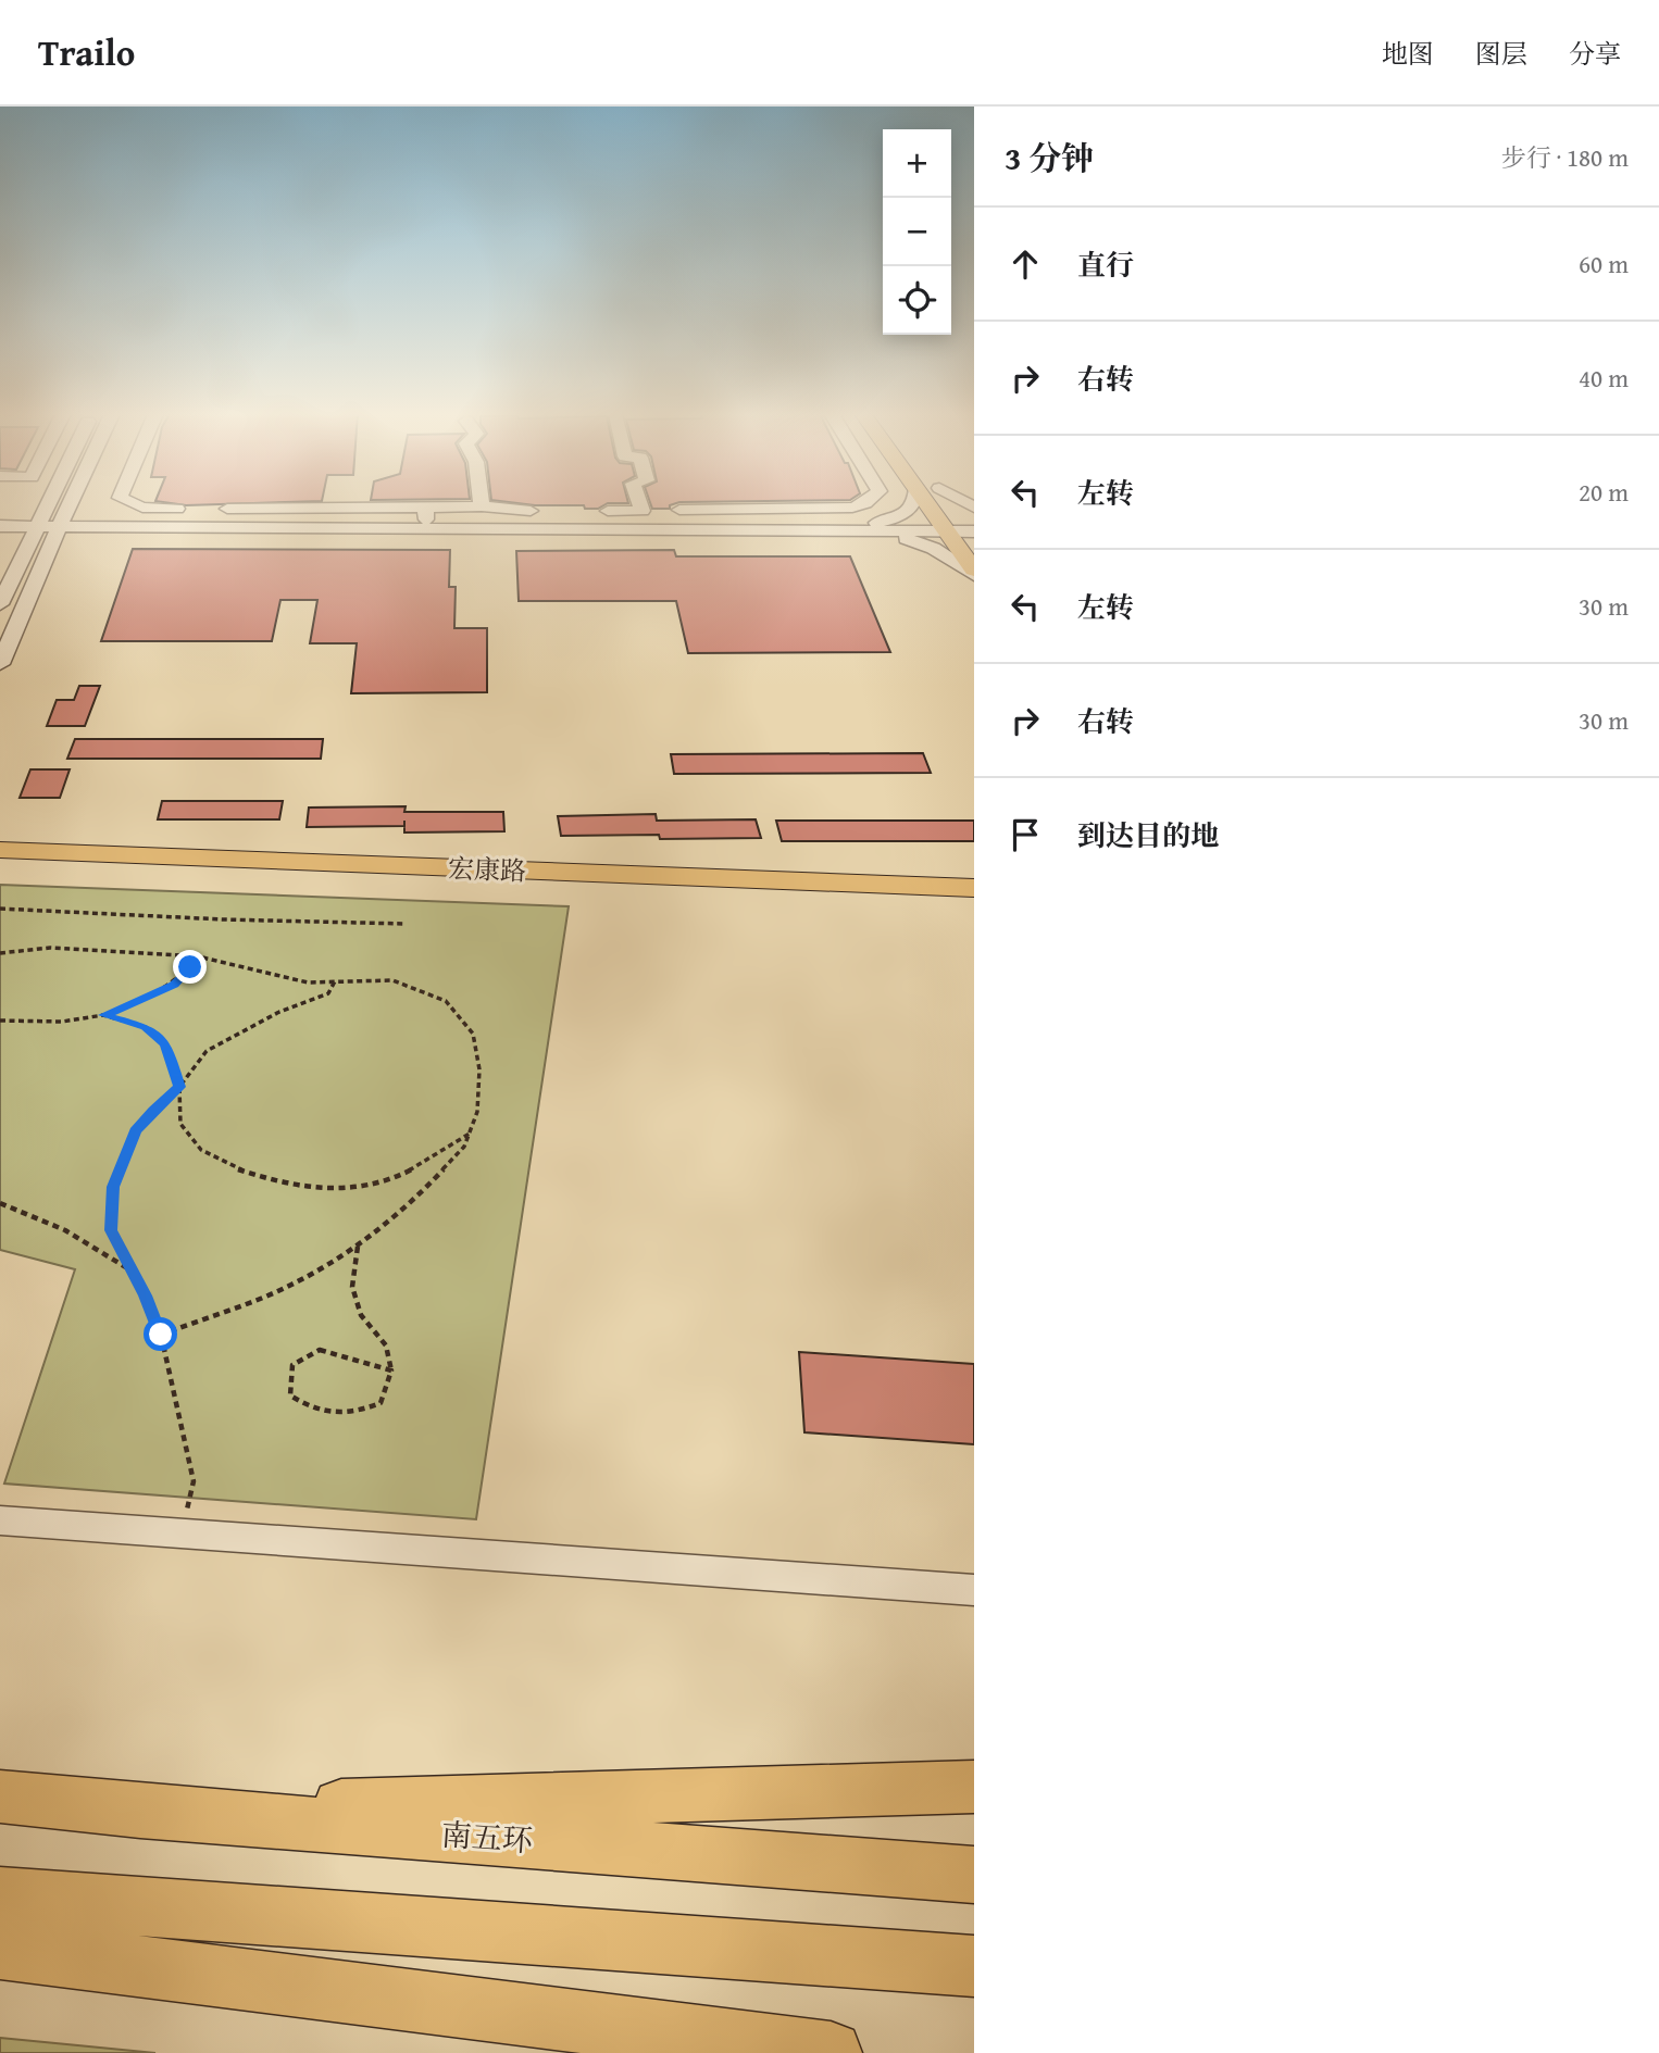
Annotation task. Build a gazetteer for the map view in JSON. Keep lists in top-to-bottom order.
{
  "streets": {
    "highway": ["南五环"],
    "main road": ["宏康路"]
  },
  "page": {
    "header": "Trailo",
    "nav": ["地图", "图层", "分享"],
    "heading": ["3 分钟", "步行 · 180 m"],
    "map_buttons": ["+", "−"],
    "list": [
      ["直行", "60 m"],
      ["右转", "40 m"],
      ["左转", "20 m"],
      ["左转", "30 m"],
      ["右转", "30 m"],
      "到达目的地"
    ]
  }
}
